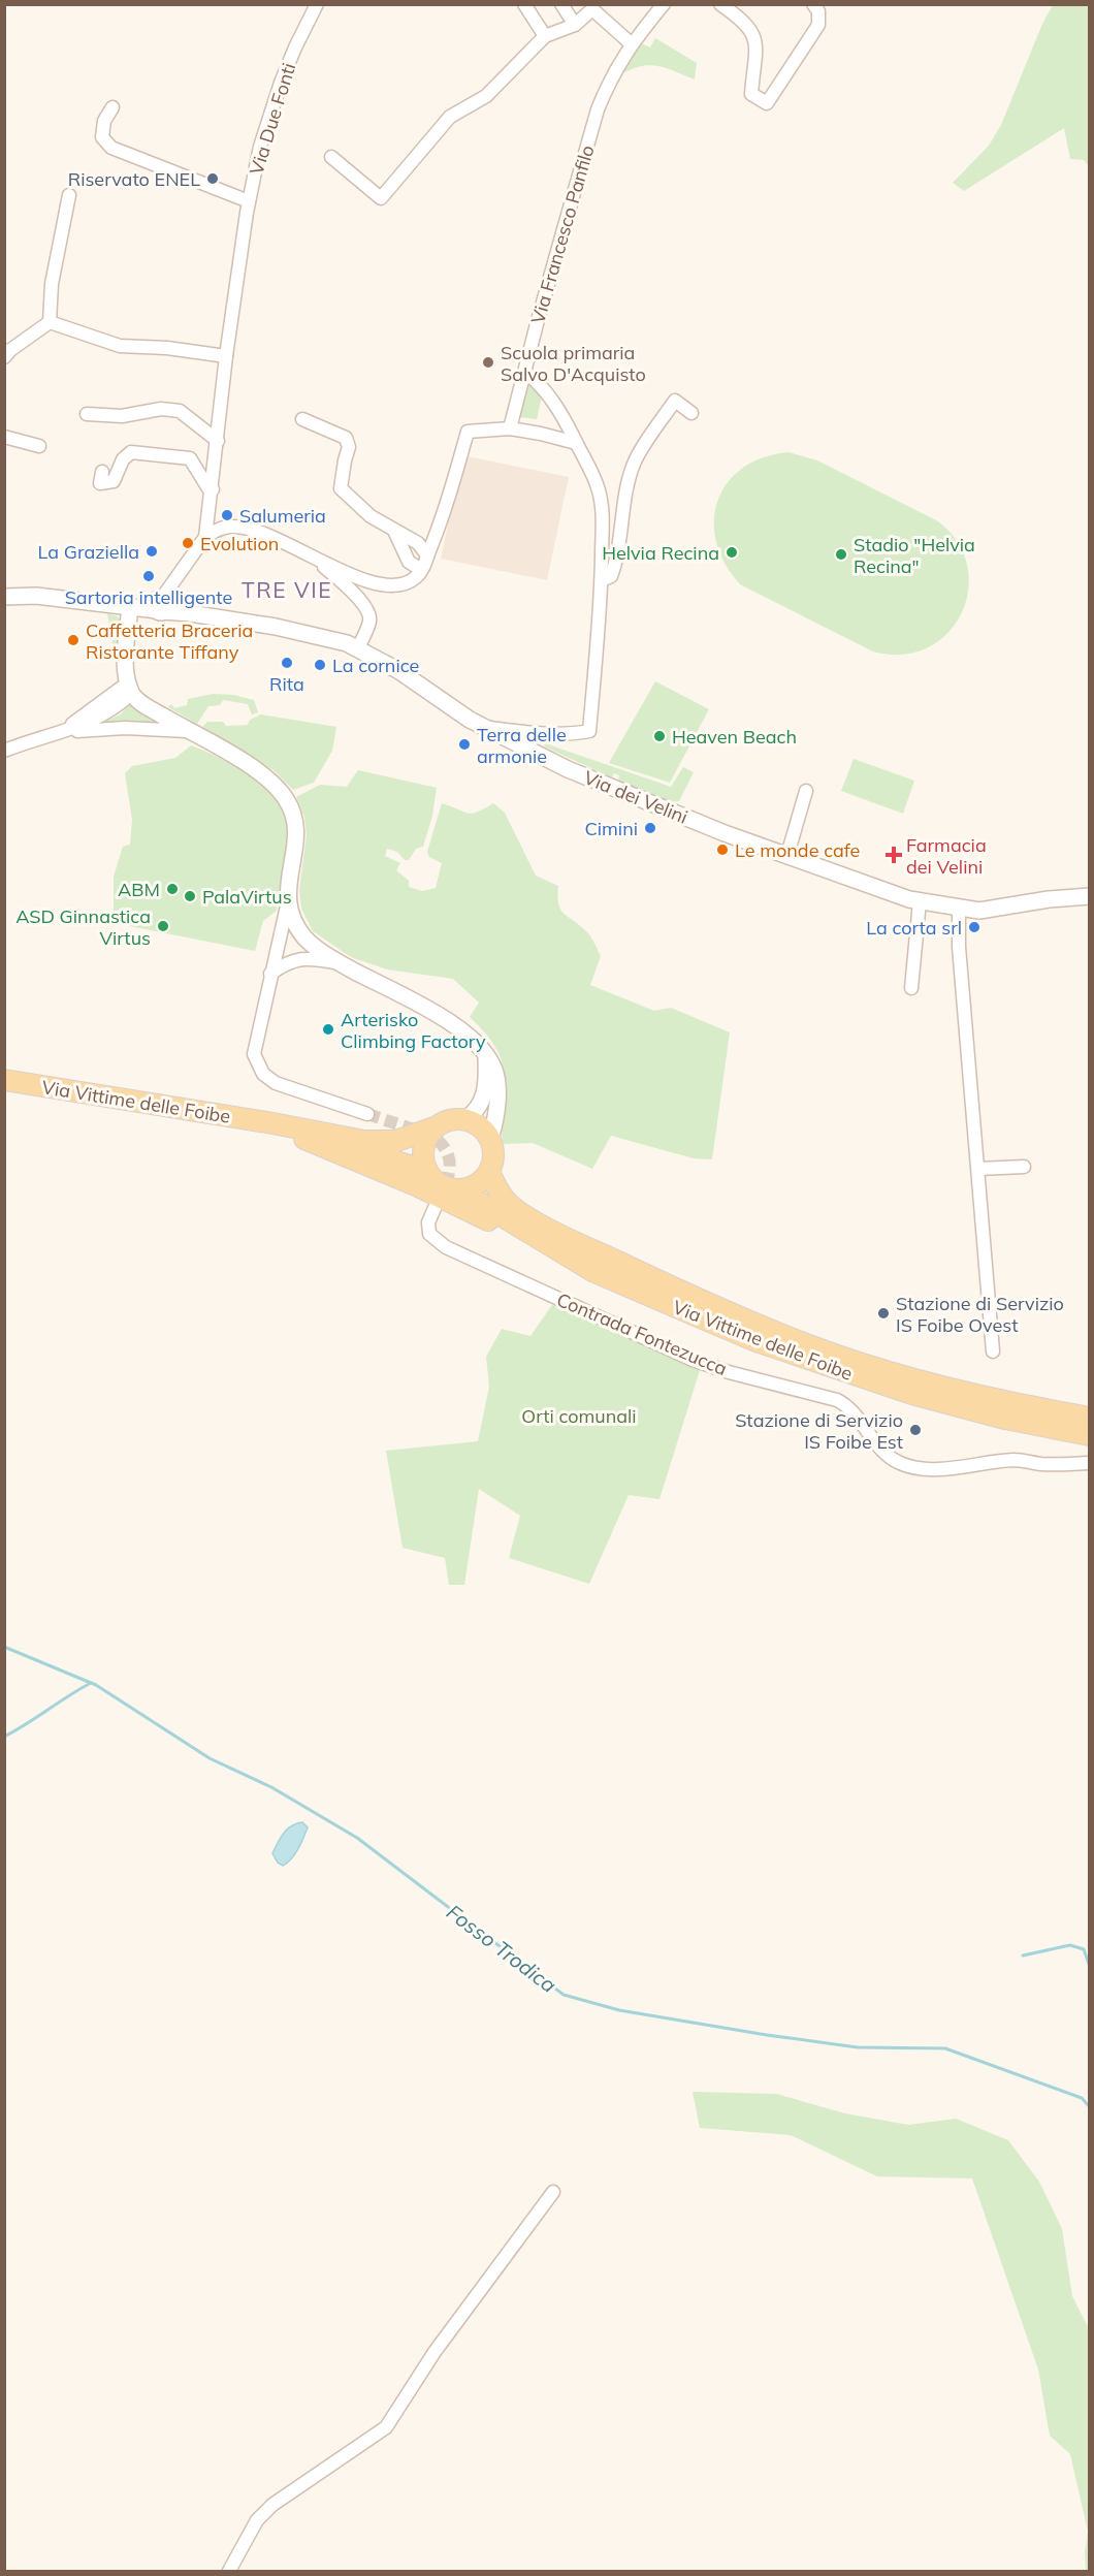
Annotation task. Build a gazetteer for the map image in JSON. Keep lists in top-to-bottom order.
{
  "streets": {
    "main road": ["Via Vittime delle Foibe"],
    "street": [
      "Via Due Fonti",
      "Via Francesco Panfilo",
      "Via dei Velini",
      "Contrada Fontezucca"
    ]
  },
  "crossings": [
    ["Via Due Fonti", "Via dei Velini"]
  ],
  "districts": ["TRE VIE"],
  "water": ["Fosso Trodica"],
  "parks": ["Orti comunali"],
  "places": {
    "other": [
      "Riservato ENEL",
      "Scuola primaria Salvo D'Acquisto",
      "Salumeria",
      "Evolution",
      "La Graziella",
      "Helvia Recina",
      "Stadio \"Helvia Recina\"",
      "Sartoria intelligente",
      "Caffetteria Braceria Ristorante Tiffany",
      "Rita",
      "La cornice",
      "Heaven Beach",
      "Terra delle armonie",
      "Cimini",
      "Le monde cafe",
      "ABM",
      "PalaVirtus",
      "ASD Ginnastica Virtus",
      "La corta srl",
      "Arterisko Climbing Factory",
      "Stazione di Servizio IS Foibe Ovest",
      "Stazione di Servizio IS Foibe Est"
    ],
    "health": ["Farmacia dei Velini"]
  }
}
